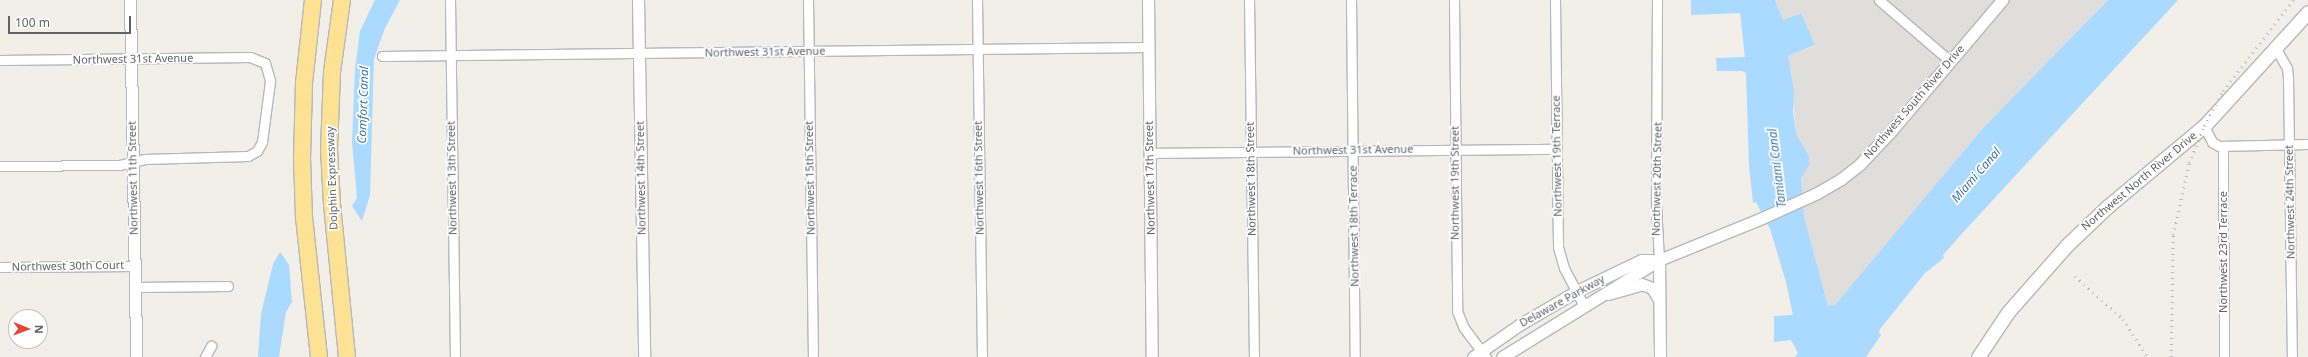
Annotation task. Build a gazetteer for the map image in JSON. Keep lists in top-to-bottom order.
{
  "streets": {
    "highway": ["Dolphin Expressway"],
    "main road": ["Northwest North River Drive"],
    "street": [
      "Northwest 31st Avenue",
      "Northwest South River Drive",
      "Northwest 19th Terrace",
      "Northwest 11th Street",
      "Northwest 13th Street",
      "Northwest 14th Street",
      "Northwest 15th Street",
      "Northwest 16th Street",
      "Northwest 17th Street",
      "Northwest 18th Street",
      "Northwest 20th Street",
      "Northwest 19th Street",
      "Northwest 24th Street",
      "Northwest 18th Terrace",
      "Northwest 23rd Terrace",
      "Northwest 30th Court",
      "Delaware Parkway"
    ]
  },
  "crossings": [
    ["Northwest 31st Avenue", "Northwest 19th Terrace"],
    ["Northwest 31st Avenue", "Northwest 11th Street"],
    ["Northwest 31st Avenue", "Northwest 13th Street"],
    ["Northwest 31st Avenue", "Northwest 14th Street"],
    ["Northwest 31st Avenue", "Northwest 15th Street"],
    ["Northwest 31st Avenue", "Northwest 16th Street"],
    ["Northwest 31st Avenue", "Northwest 17th Street"],
    ["Northwest 31st Avenue", "Northwest 18th Street"],
    ["Northwest 31st Avenue", "Northwest 19th Street"],
    ["Northwest 31st Avenue", "Northwest 18th Terrace"],
    ["Northwest South River Drive", "Delaware Parkway"],
    ["Northwest 19th Terrace", "Delaware Parkway"],
    ["Northwest 11th Street", "Northwest 30th Court"],
    ["Northwest 20th Street", "Delaware Parkway"],
    ["Northwest North River Drive", "Northwest 24th Street"],
    ["Northwest 19th Street", "Delaware Parkway"]
  ],
  "water": ["Comfort Canal", "Tamiami Canal", "Miami Canal"],
  "scale_bar": "100 m",
  "north": "right"
}
